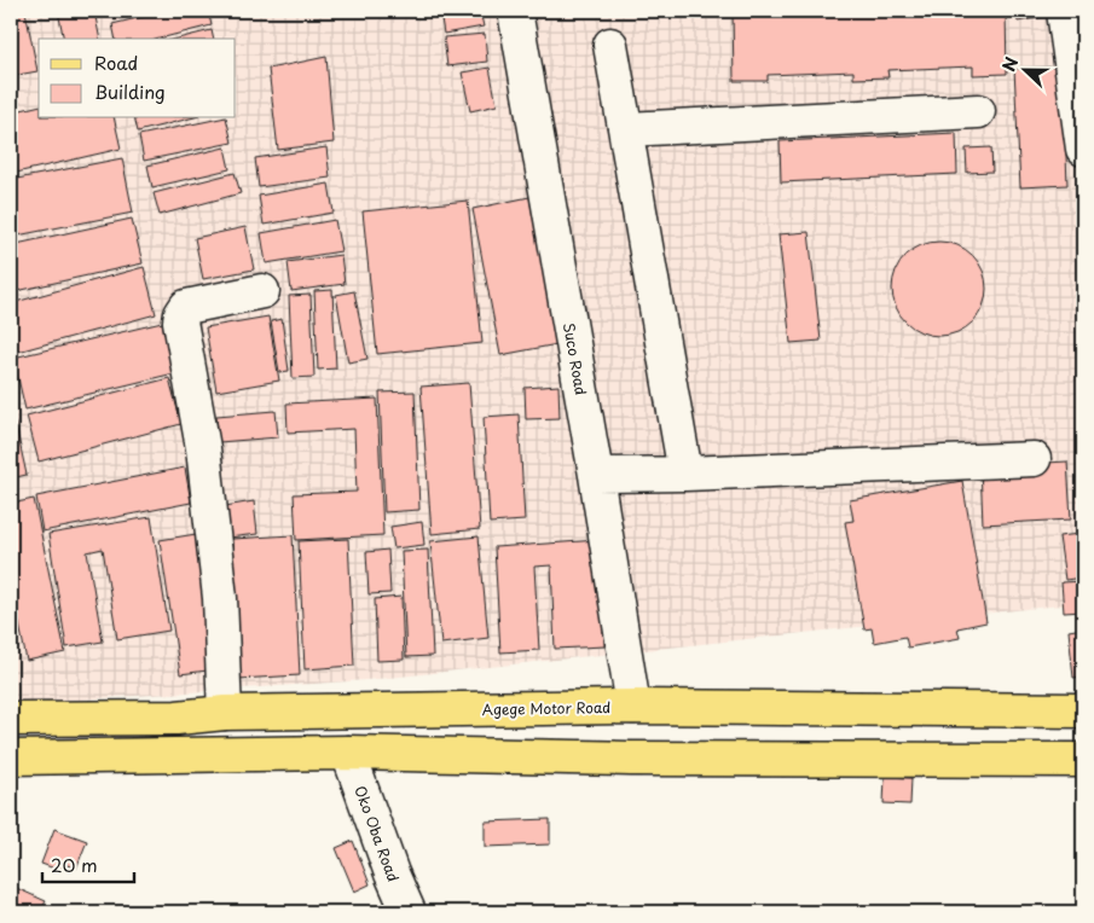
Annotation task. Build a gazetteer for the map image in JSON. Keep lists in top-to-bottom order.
{
  "streets": {
    "main road": ["Agege Motor Road"],
    "street": ["Suco Road", "Oko Oba Road"]
  },
  "crossings": [
    ["Suco Road", "Agege Motor Road"]
  ],
  "legend": ["Road", "Building"],
  "scale_bar": "20 m",
  "north": "left"
}
